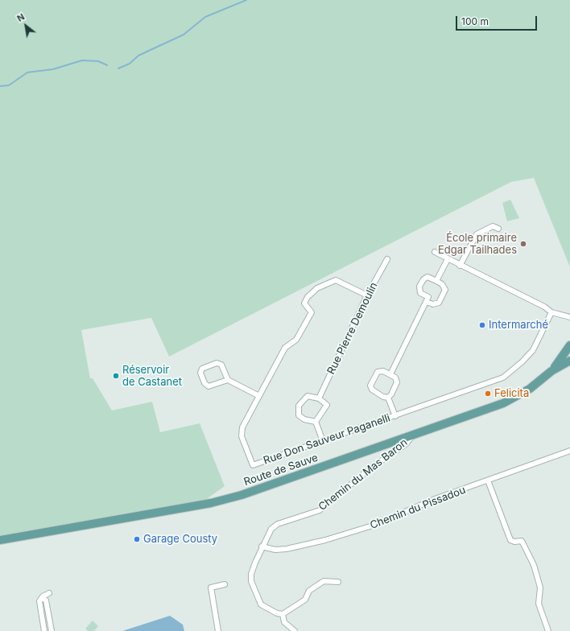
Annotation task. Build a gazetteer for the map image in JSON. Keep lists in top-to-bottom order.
{
  "streets": {
    "main road": ["Route de Sauve"],
    "street": [
      "Rue Pierre Demoulin",
      "Rue Don Sauveur Paganelli",
      "Chemin du Mas Baron",
      "Chemin du Pissadou"
    ]
  },
  "crossings": [
    ["Rue Pierre Demoulin", "Rue Don Sauveur Paganelli"],
    ["Route de Sauve", "Chemin du Mas Baron"],
    ["Chemin du Mas Baron", "Chemin du Pissadou"]
  ],
  "places": [
    "École primaire Edgar Tailhades",
    "Intermarché",
    "Réservoir de Castanet",
    "Felicita",
    "Garage Cousty"
  ],
  "scale_bar": "100 m",
  "north": "top left"
}
